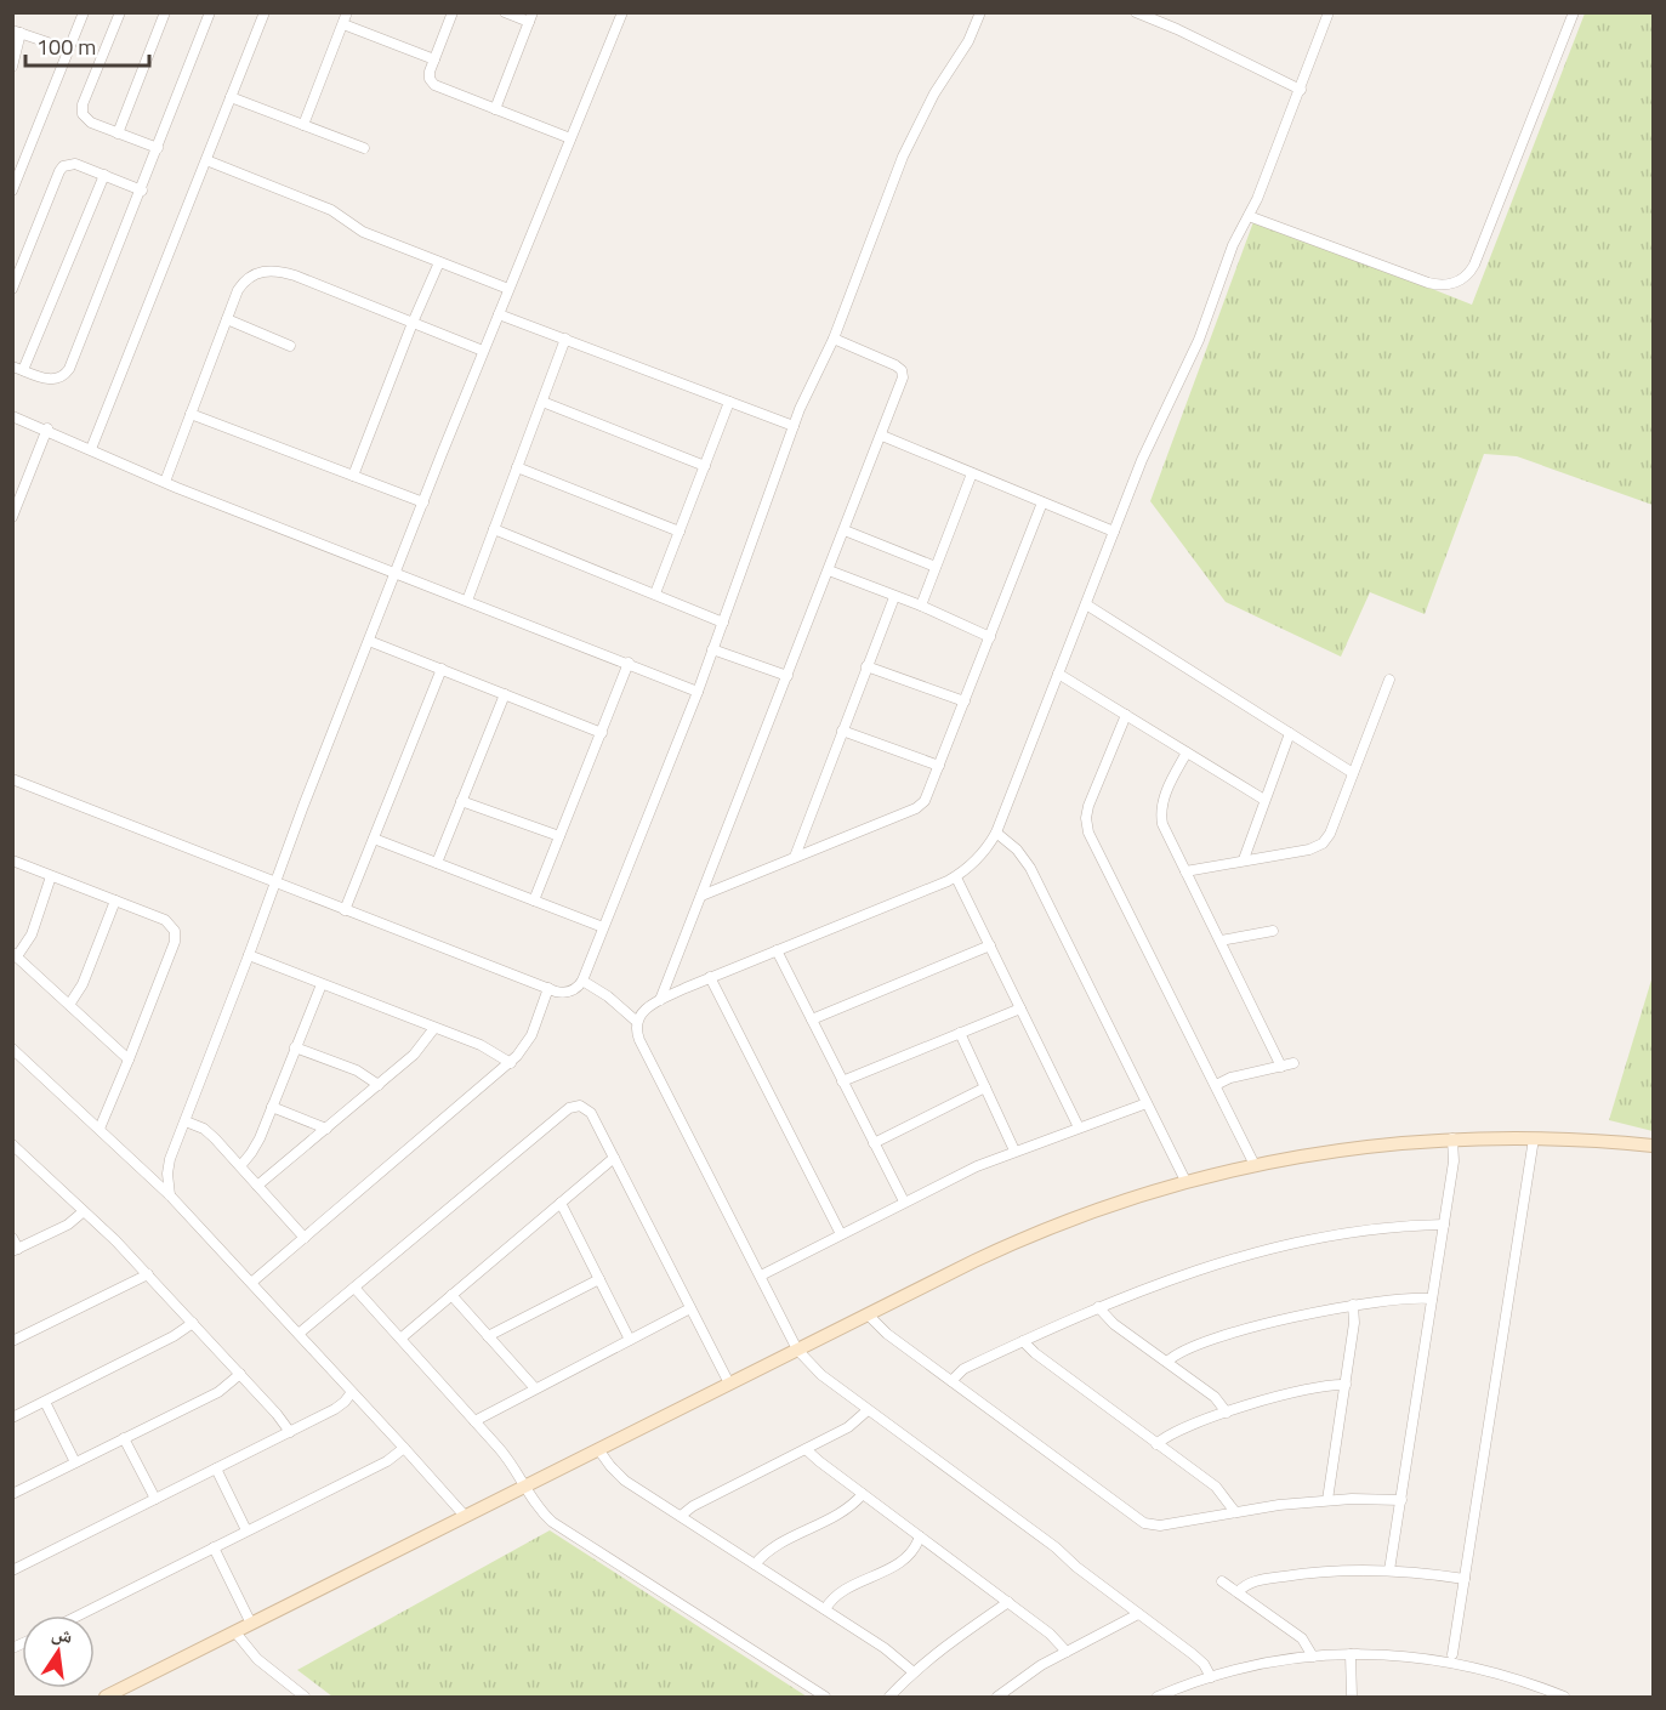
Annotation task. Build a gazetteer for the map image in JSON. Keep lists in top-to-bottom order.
{
  "scale_bar": "100 m",
  "north": "top"
}
